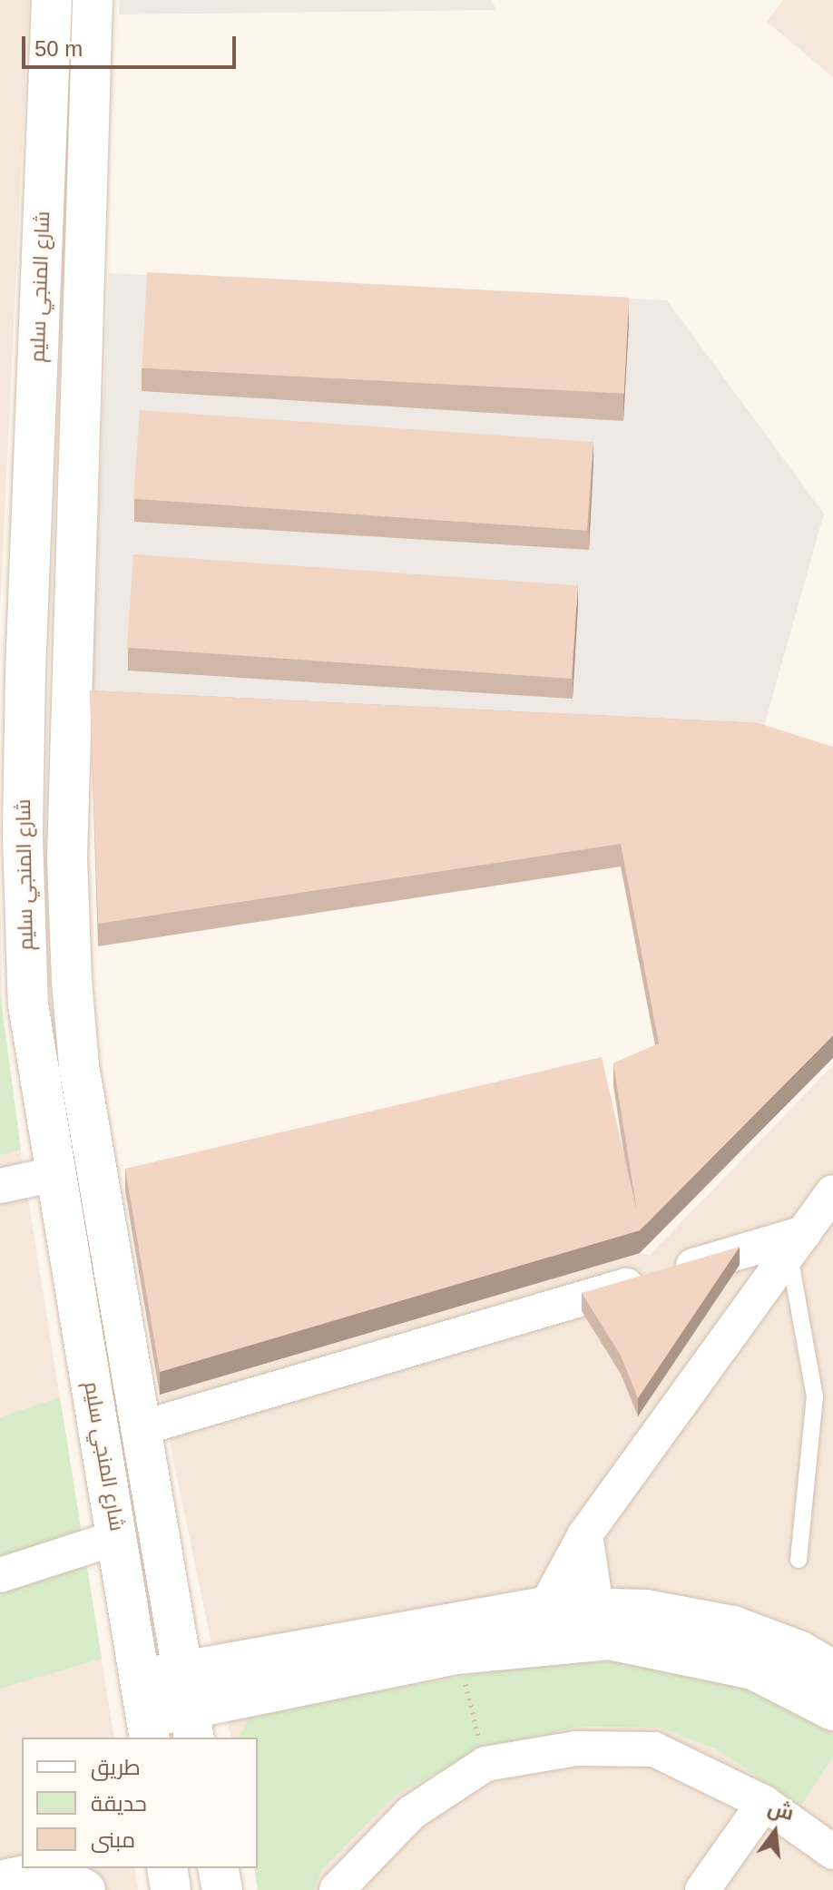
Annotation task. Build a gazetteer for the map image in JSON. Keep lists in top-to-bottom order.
{
  "streets": {
    "main road": ["شارع المنجي سليم"]
  },
  "legend": ["طريق", "حديقة", "مبنى"],
  "scale_bar": "50 m",
  "north": "top"
}
